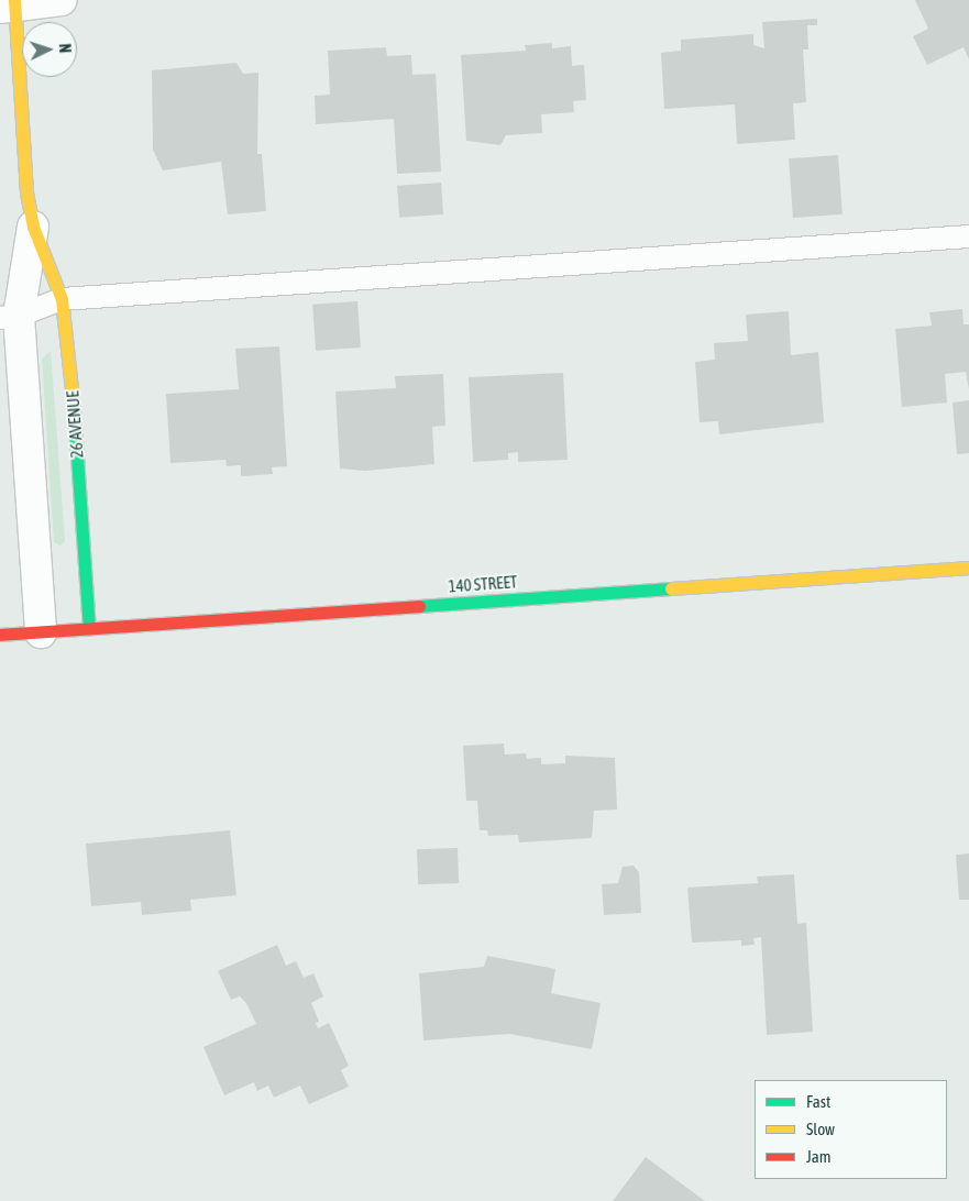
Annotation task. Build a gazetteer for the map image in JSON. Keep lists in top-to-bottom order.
{
  "streets": {
    "main road": ["26 AVENUE", "140 STREET"]
  },
  "crossings": [
    ["26 AVENUE", "140 STREET"]
  ],
  "legend": ["Fast", "Slow", "Jam"],
  "north": "right"
}
